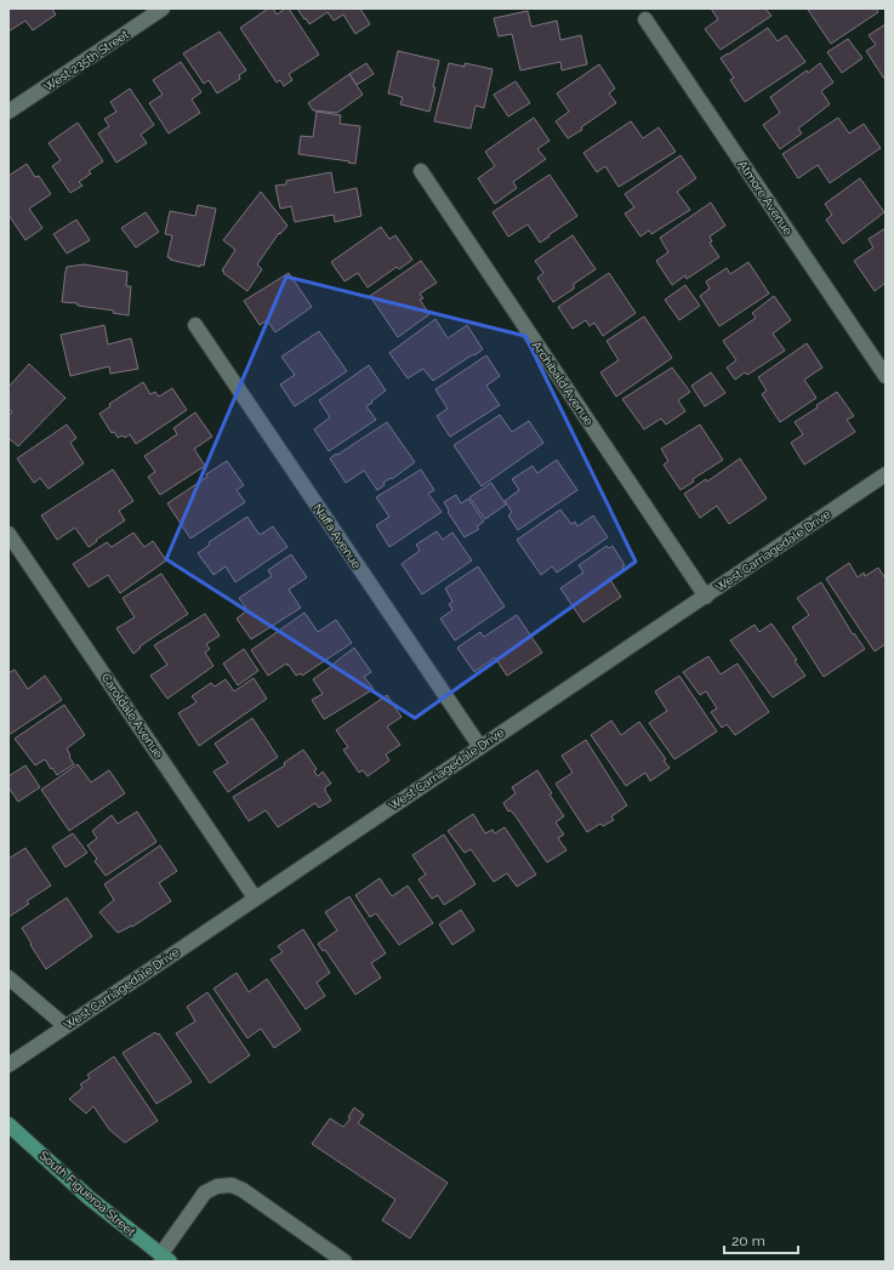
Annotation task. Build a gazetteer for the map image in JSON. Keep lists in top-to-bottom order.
{
  "streets": {
    "main road": ["South Figueroa Street"],
    "street": [
      "West 235th Street",
      "Atmore Avenue",
      "Archibald Avenue",
      "Naffa Avenue",
      "West Carriagedale Drive",
      "Caroldale Avenue"
    ]
  },
  "crossings": [
    ["Archibald Avenue", "West Carriagedale Drive"],
    ["Naffa Avenue", "West Carriagedale Drive"],
    ["West Carriagedale Drive", "Caroldale Avenue"]
  ],
  "scale_bar": "20 m"
}
